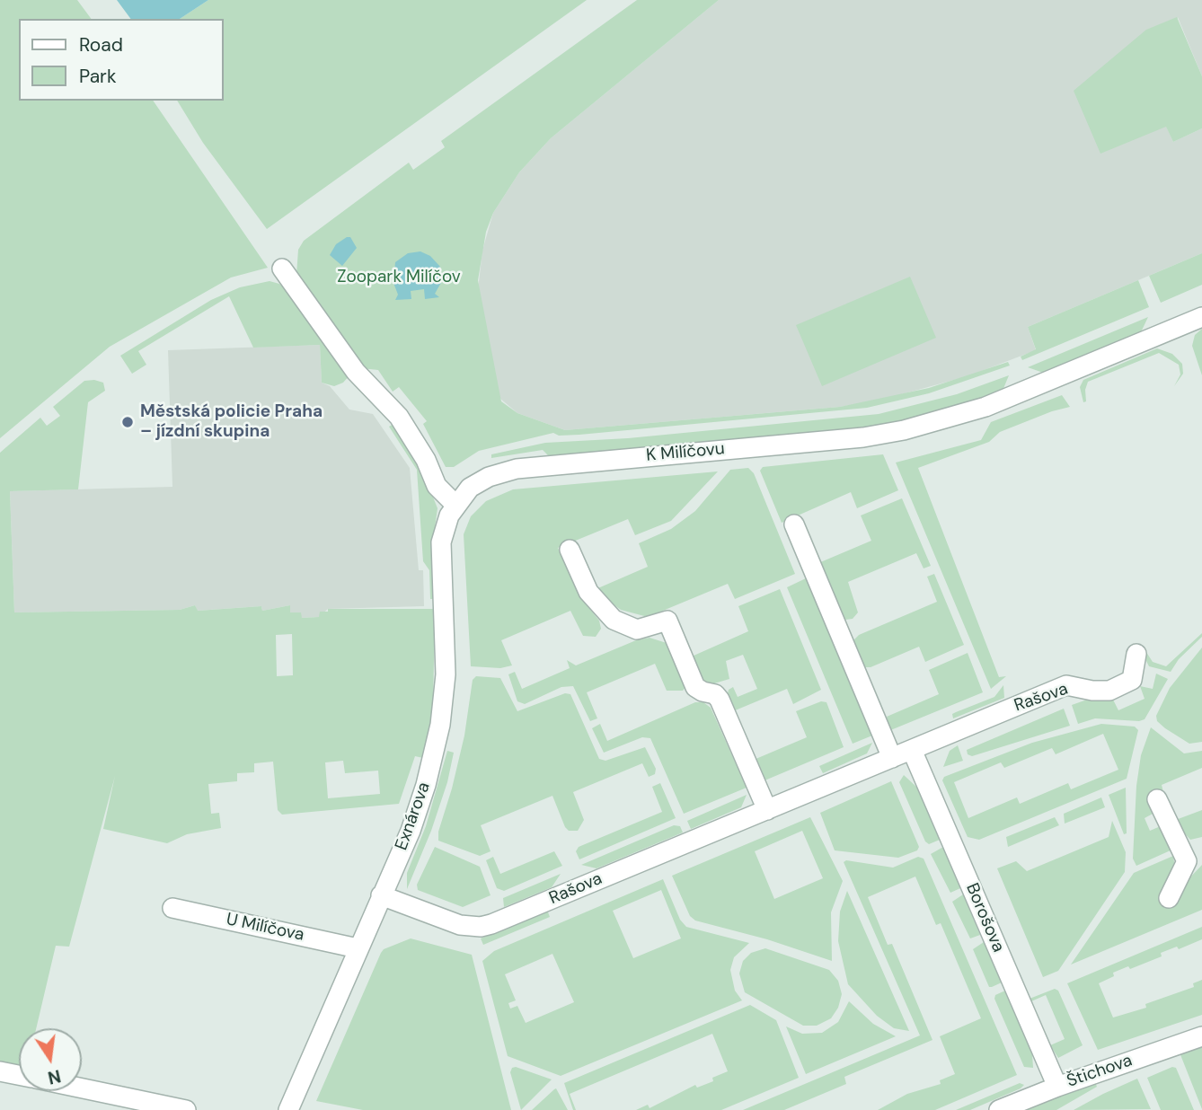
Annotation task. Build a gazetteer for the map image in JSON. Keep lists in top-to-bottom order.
{
  "streets": {
    "street": [
      "K Milíčovu",
      "Rašova",
      "Exnárova",
      "Borošova",
      "U Milíčova",
      "Štichova"
    ]
  },
  "crossings": [
    ["K Milíčovu", "Exnárova"],
    ["Rašova", "Exnárova"],
    ["Rašova", "Borošova"],
    ["Exnárova", "U Milíčova"],
    ["Borošova", "Štichova"]
  ],
  "parks": ["Zoopark Milíčov"],
  "places": ["Městská policie Praha – jízdní skupina"],
  "legend": ["Road", "Park"],
  "north": "bottom"
}
